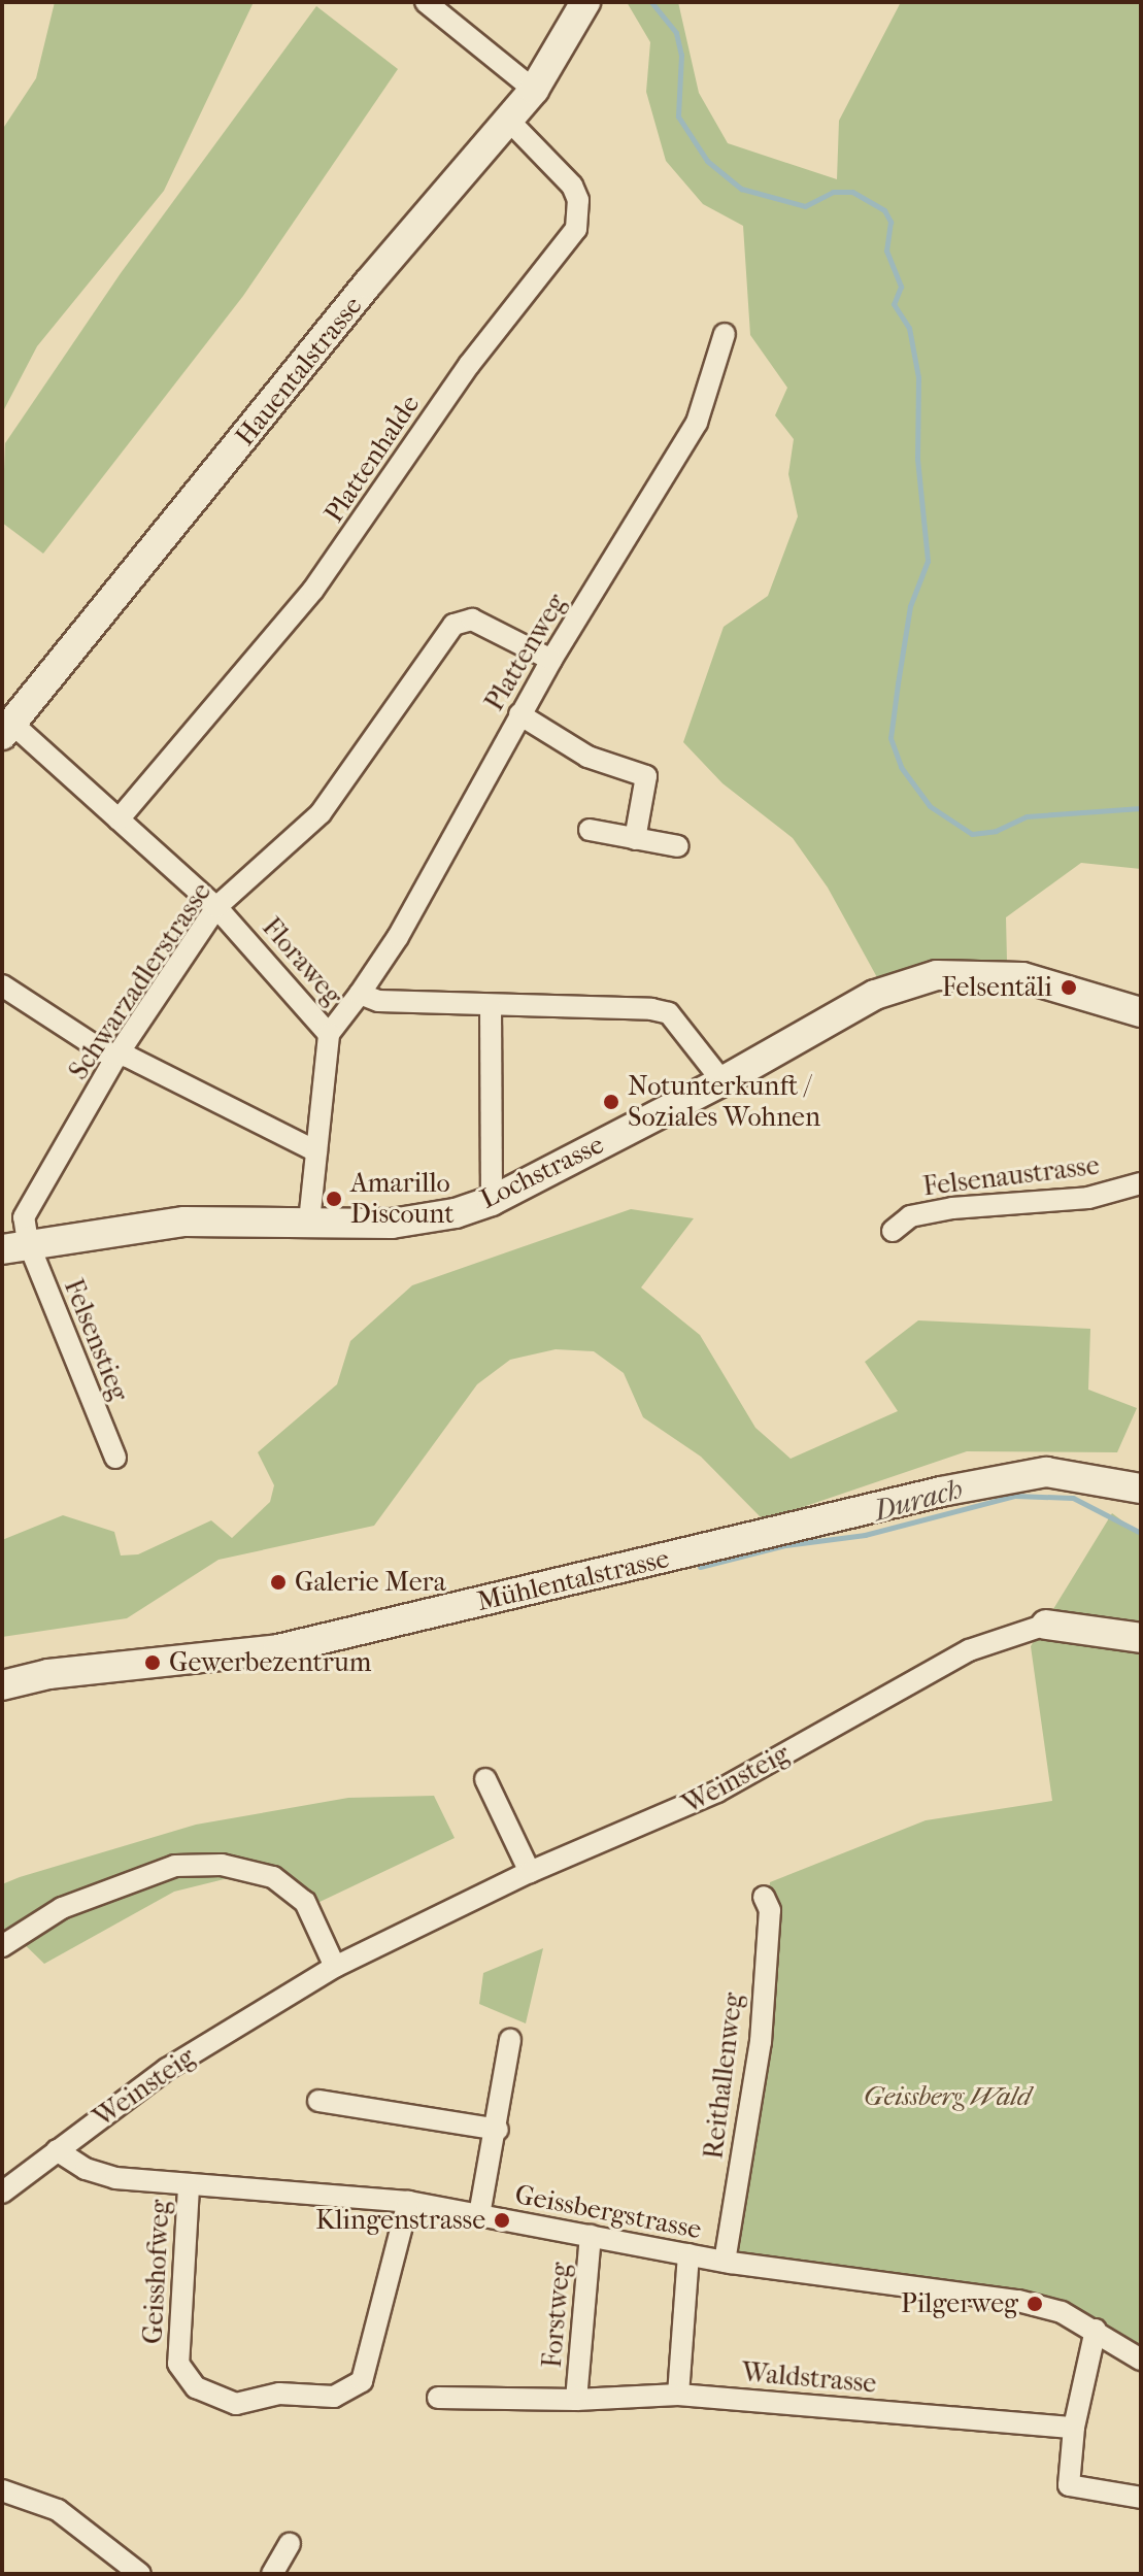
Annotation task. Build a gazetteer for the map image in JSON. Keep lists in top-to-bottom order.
{
  "streets": {
    "street": [
      "Hauentalstrasse",
      "Plattenhalde",
      "Plattenweg",
      "Floraweg",
      "Schwarzadlerstrasse",
      "Lochstrasse",
      "Felsenaustrasse",
      "Felsenstieg",
      "Mühlentalstrasse",
      "Weinsteig",
      "Reithallenweg",
      "Geissbergstrasse",
      "Geisshofweg",
      "Forstweg",
      "Waldstrasse"
    ]
  },
  "crossings": [
    ["Hauentalstrasse", "Plattenhalde"],
    ["Hauentalstrasse", "Floraweg"],
    ["Plattenhalde", "Floraweg"],
    ["Plattenweg", "Floraweg"],
    ["Plattenweg", "Schwarzadlerstrasse"],
    ["Floraweg", "Schwarzadlerstrasse"],
    ["Floraweg", "Lochstrasse"],
    ["Schwarzadlerstrasse", "Lochstrasse"],
    ["Schwarzadlerstrasse", "Felsenstieg"],
    ["Lochstrasse", "Felsenstieg"],
    ["Weinsteig", "Geissbergstrasse"],
    ["Reithallenweg", "Geissbergstrasse"],
    ["Geissbergstrasse", "Geisshofweg"],
    ["Geissbergstrasse", "Forstweg"],
    ["Forstweg", "Waldstrasse"]
  ],
  "water": ["Durach"],
  "parks": ["Geissberg Wald"],
  "places": [
    "Felsentäli",
    "Notunterkunft / Soziales Wohnen",
    "Amarillo Discount",
    "Galerie Mera",
    "Gewerbezentrum",
    "Klingenstrasse",
    "Pilgerweg"
  ]
}
